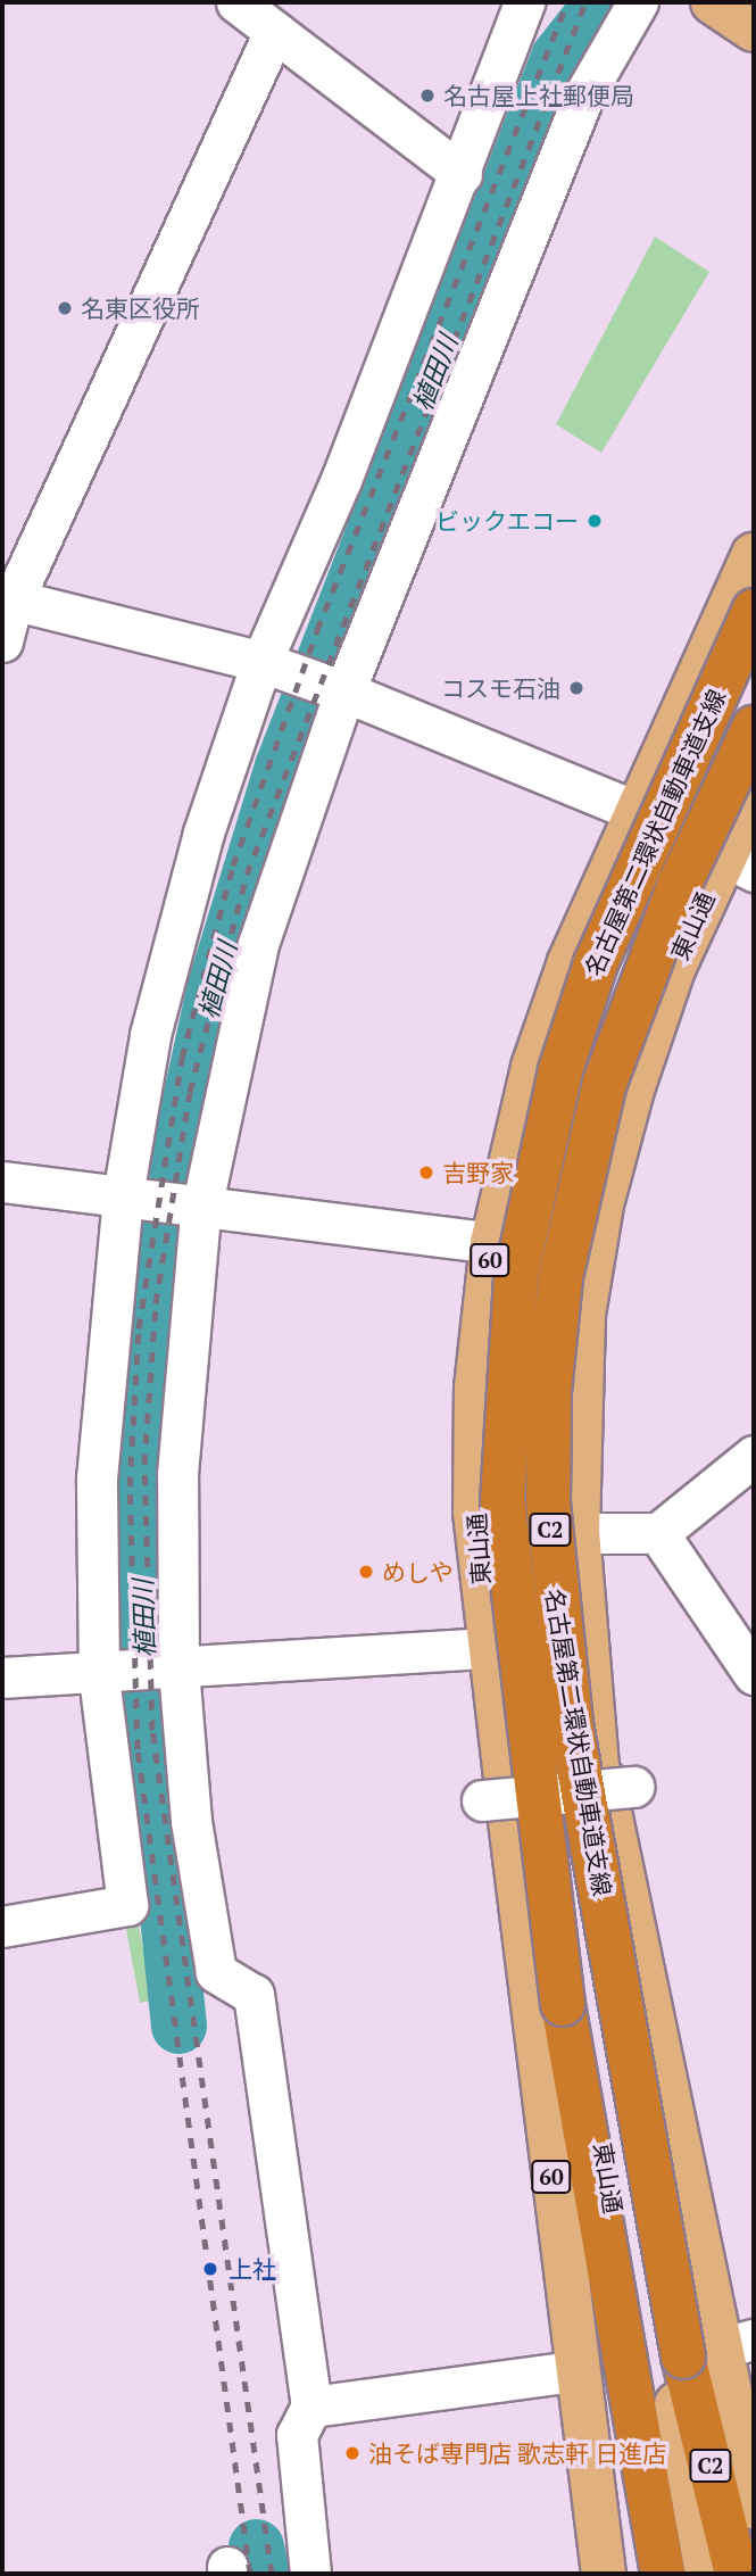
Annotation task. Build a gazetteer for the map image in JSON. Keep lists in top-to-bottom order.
{
  "streets": {
    "highway": ["名古屋第二環状自動車道支線", "C2"],
    "main road": ["東山通", "60"]
  },
  "crossings": [
    ["名古屋第二環状自動車道支線", "東山通"],
    ["名古屋第二環状自動車道支線", "60"],
    ["名古屋第二環状自動車道支線", "C2"],
    ["東山通", "60"],
    ["60", "C2"]
  ],
  "water": ["植田川"],
  "places": [
    "名古屋上社郵便局",
    "名東区役所",
    "ビックエコー",
    "コスモ石油",
    "吉野家",
    "めしや",
    "上社",
    "油そば専門店 歌志軒 日進店"
  ]
}
